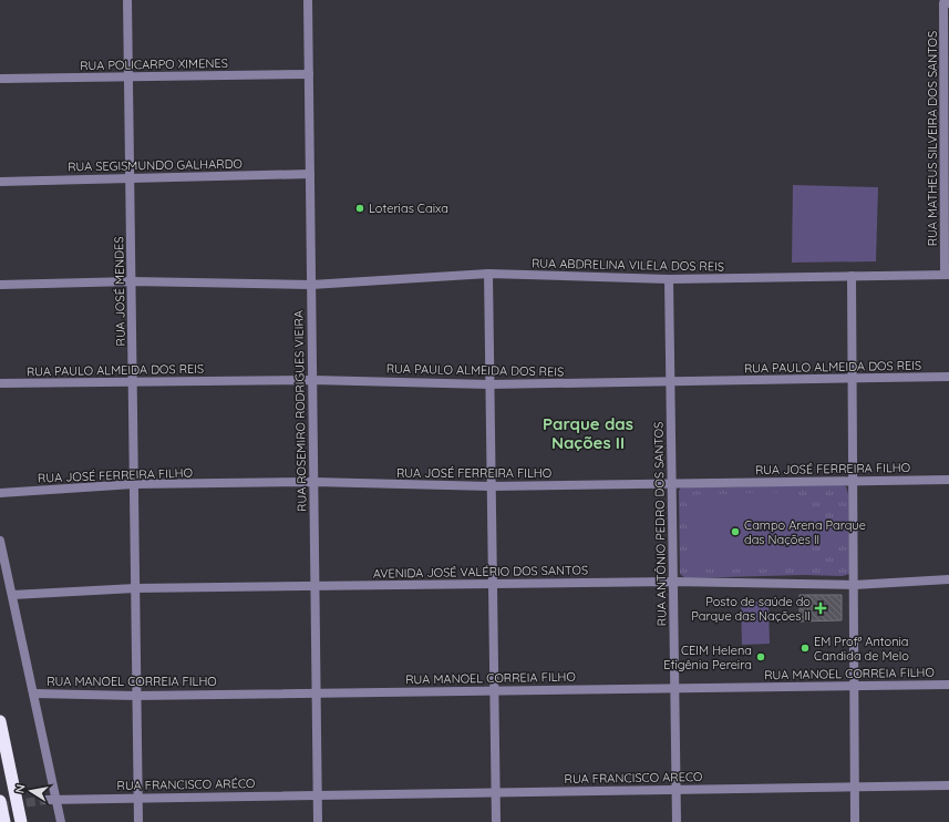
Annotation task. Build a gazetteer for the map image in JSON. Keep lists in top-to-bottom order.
{
  "streets": {
    "street": [
      "RUA POLICARPO XIMENES",
      "RUA MATHEUS SILVEIRA DOS SANTOS",
      "RUA SEGISMUNDO GALHARDO",
      "RUA ABDRELINA VILELA DOS REIS",
      "RUA JOSÉ MENDES",
      "RUA PAULO ALMEIDA DOS REIS",
      "RUA ROSEMIRO RODRIGUES VIEIRA",
      "RUA JOSÉ FERREIRA FILHO",
      "RUA ANTÔNIO PEDRO DOS SANTOS",
      "AVENIDA JOSÉ VALÉRIO DOS SANTOS",
      "RUA MANOEL CORREIA FILHO",
      "RUA FRANCISCO ARECO",
      "RUA FRANCISCO ARÉCO"
    ]
  },
  "crossings": [
    ["RUA POLICARPO XIMENES", "RUA JOSÉ MENDES"],
    ["RUA POLICARPO XIMENES", "RUA ROSEMIRO RODRIGUES VIEIRA"],
    ["RUA MATHEUS SILVEIRA DOS SANTOS", "RUA ABDRELINA VILELA DOS REIS"],
    ["RUA SEGISMUNDO GALHARDO", "RUA JOSÉ MENDES"],
    ["RUA SEGISMUNDO GALHARDO", "RUA ROSEMIRO RODRIGUES VIEIRA"],
    ["RUA ABDRELINA VILELA DOS REIS", "RUA JOSÉ MENDES"],
    ["RUA ABDRELINA VILELA DOS REIS", "RUA ROSEMIRO RODRIGUES VIEIRA"],
    ["RUA ABDRELINA VILELA DOS REIS", "RUA ANTÔNIO PEDRO DOS SANTOS"],
    ["RUA JOSÉ MENDES", "RUA PAULO ALMEIDA DOS REIS"],
    ["RUA JOSÉ MENDES", "RUA JOSÉ FERREIRA FILHO"],
    ["RUA JOSÉ MENDES", "AVENIDA JOSÉ VALÉRIO DOS SANTOS"],
    ["RUA JOSÉ MENDES", "RUA MANOEL CORREIA FILHO"],
    ["RUA JOSÉ MENDES", "RUA FRANCISCO ARÉCO"],
    ["RUA PAULO ALMEIDA DOS REIS", "RUA ROSEMIRO RODRIGUES VIEIRA"],
    ["RUA PAULO ALMEIDA DOS REIS", "RUA ANTÔNIO PEDRO DOS SANTOS"],
    ["RUA ROSEMIRO RODRIGUES VIEIRA", "RUA JOSÉ FERREIRA FILHO"],
    ["RUA ROSEMIRO RODRIGUES VIEIRA", "AVENIDA JOSÉ VALÉRIO DOS SANTOS"],
    ["RUA ROSEMIRO RODRIGUES VIEIRA", "RUA MANOEL CORREIA FILHO"],
    ["RUA ROSEMIRO RODRIGUES VIEIRA", "RUA FRANCISCO ARECO"],
    ["RUA ROSEMIRO RODRIGUES VIEIRA", "RUA FRANCISCO ARÉCO"],
    ["RUA JOSÉ FERREIRA FILHO", "RUA ANTÔNIO PEDRO DOS SANTOS"],
    ["RUA ANTÔNIO PEDRO DOS SANTOS", "AVENIDA JOSÉ VALÉRIO DOS SANTOS"],
    ["RUA ANTÔNIO PEDRO DOS SANTOS", "RUA MANOEL CORREIA FILHO"],
    ["RUA ANTÔNIO PEDRO DOS SANTOS", "RUA FRANCISCO ARECO"],
    ["RUA FRANCISCO ARECO", "RUA FRANCISCO ARÉCO"]
  ],
  "districts": ["Parque das Nações II"],
  "places": {
    "other": [
      "Loterias Caixa",
      "Campo Arena Parque das Nações ll",
      "EM Profª Antonia Candida de Melo",
      "CEIM Helena Efigênia Pereira"
    ],
    "health": ["Posto de saúde do Parque das Nações II"]
  },
  "north": "left"
}
